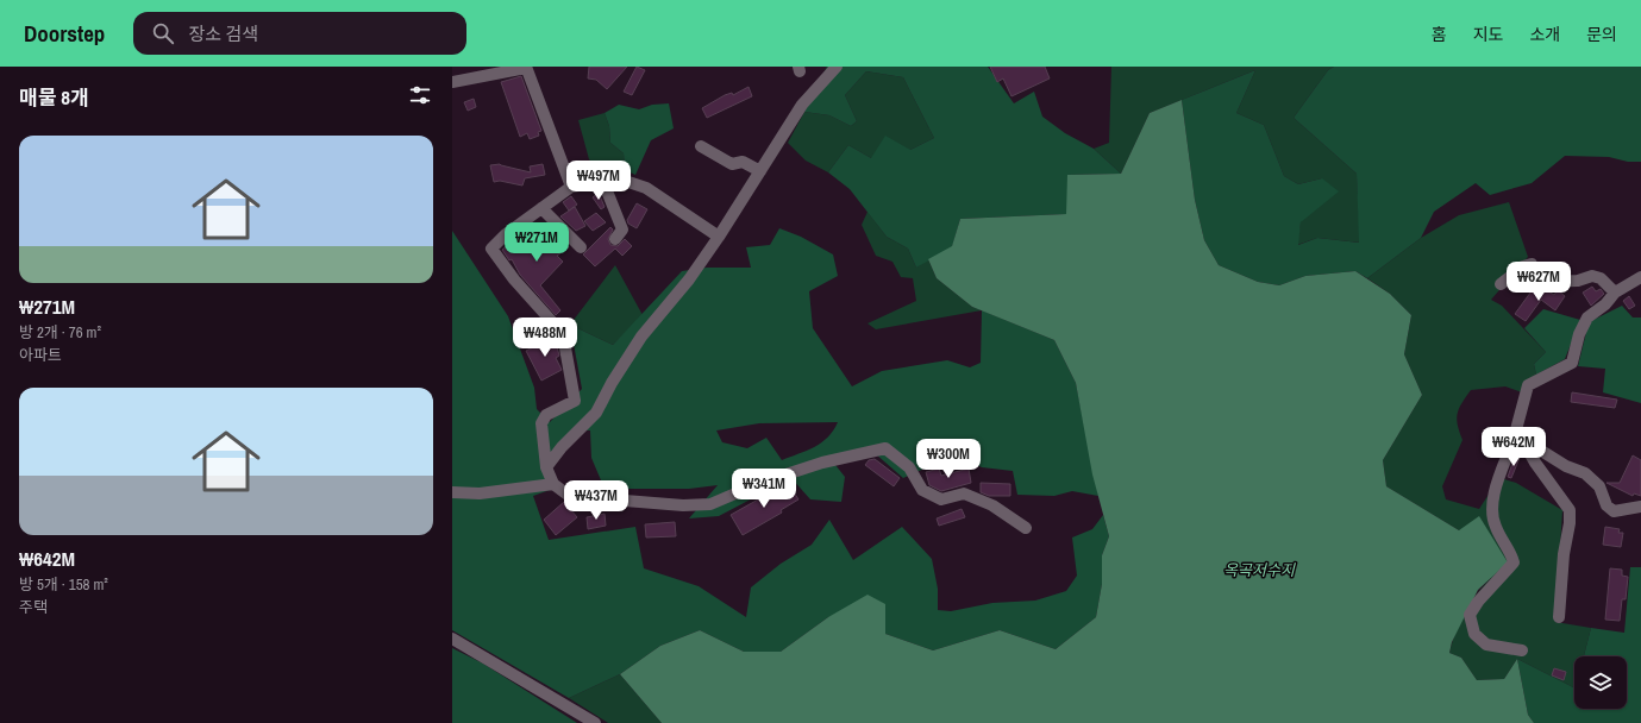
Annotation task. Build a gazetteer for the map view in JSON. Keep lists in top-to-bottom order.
{
  "water": ["옥곡저수지"],
  "page": {
    "header": "Doorstep",
    "search": "장소 검색",
    "nav": [
      "홈",
      "지도",
      "소개",
      "문의"
    ],
    "heading": "매물 8개",
    "list": [
      {
        "name": "₩271M",
        "note": "방 2개 · 76 m² · 아파트"
      },
      {
        "name": "₩642M",
        "note": "방 5개 · 158 m² · 주택"
      }
    ],
    "price": [
      "₩497M",
      "₩271M",
      "₩627M",
      "₩488M",
      "₩642M",
      "₩300M",
      "₩341M",
      "₩437M"
    ]
  }
}
